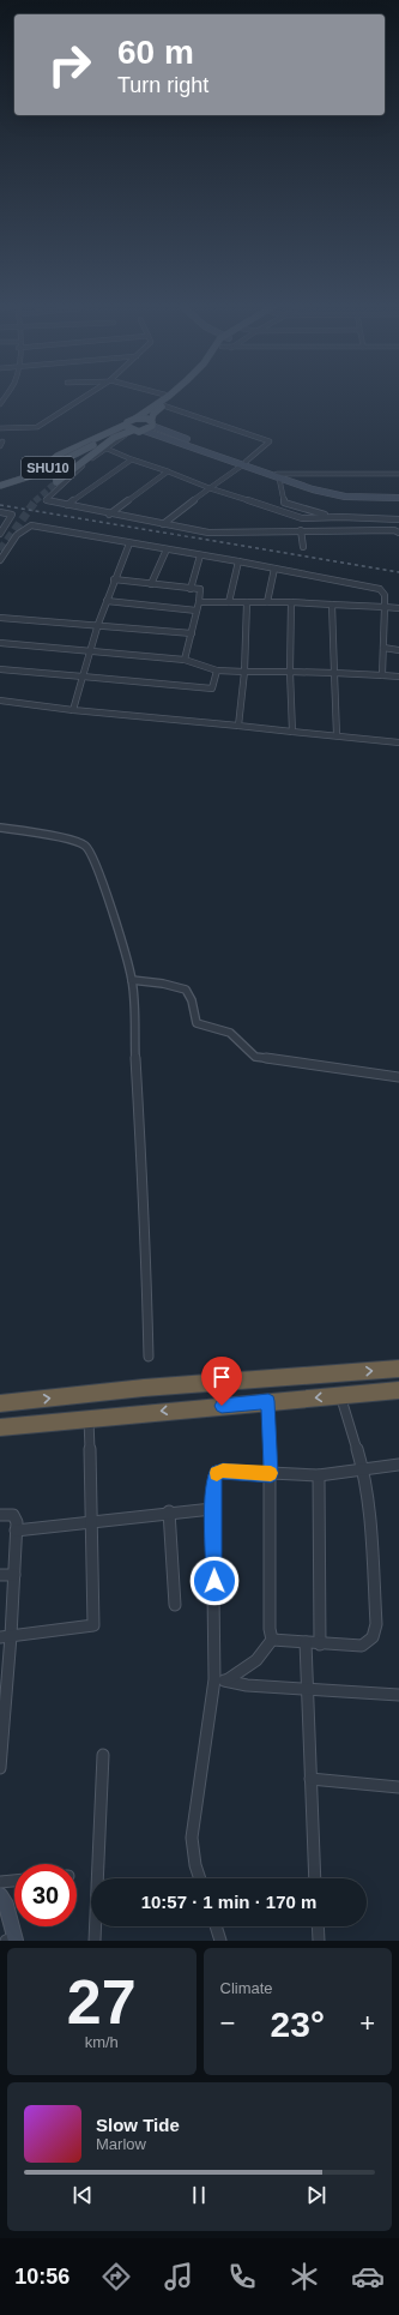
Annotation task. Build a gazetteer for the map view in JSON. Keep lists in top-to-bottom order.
{
  "streets": {
    "main road": ["SHU10"]
  },
  "page": {
    "turn": ["60 m", "Turn right"],
    "limit": "30",
    "trip": "10:57 · 1 min · 170 m",
    "tile": [
      ["27", "km/h"],
      "Climate"
    ],
    "heat": ["−", "23°", "+"],
    "song": ["Slow Tide", "Marlow"],
    "tabs": "10:56"
  }
}
